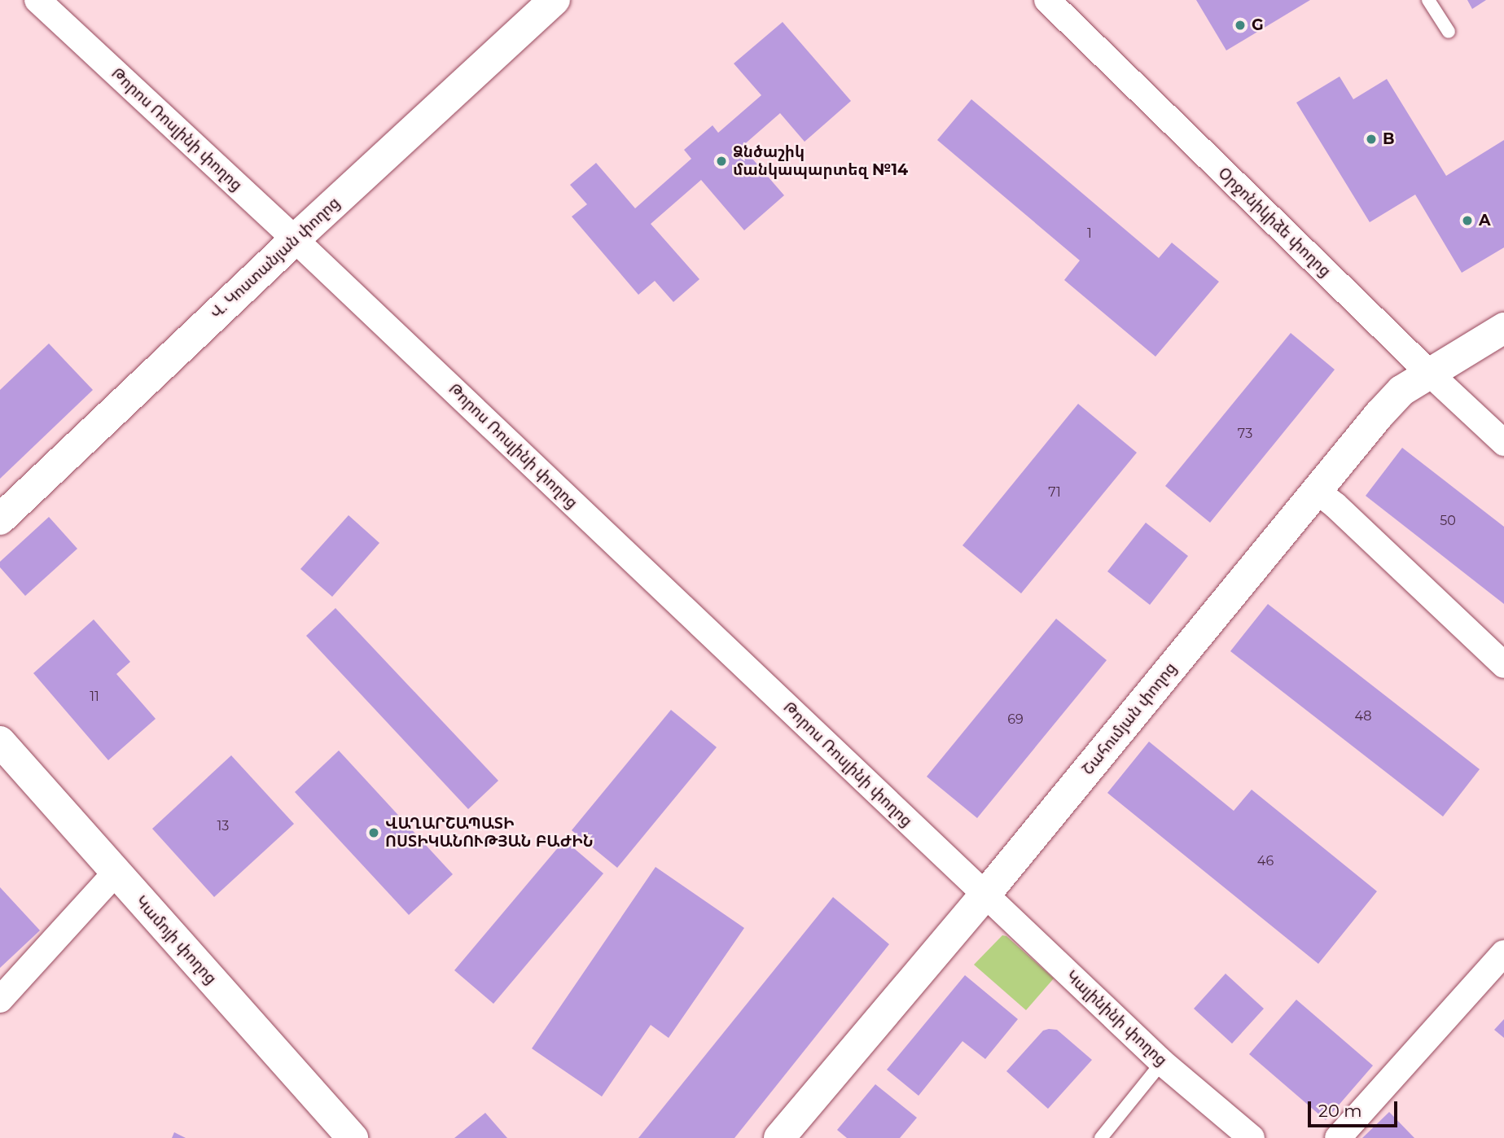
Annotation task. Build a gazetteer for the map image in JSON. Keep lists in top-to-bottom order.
{
  "streets": {
    "main road": ["Վ. Կոստանյան փողոց", "Շահումյան փողոց", "Կամոյի փողոց"],
    "street": ["Թորոս Ռոսլինի փողոց", "Օրջոնիկիձե փողոց", "Կալինինի փողոց"]
  },
  "crossings": [
    ["Թորոս Ռոսլինի փողոց", "Վ. Կոստանյան փողոց"],
    ["Թորոս Ռոսլինի փողոց", "Շահումյան փողոց"],
    ["Թորոս Ռոսլինի փողոց", "Կալինինի փողոց"],
    ["Օրջոնիկիձե փողոց", "Շահումյան փողոց"],
    ["Շահումյան փողոց", "Կալինինի փողոց"]
  ],
  "places": [
    "G",
    "B",
    "Ձնծաշիկ մանկապարտեզ №14",
    "A",
    "ՎԱՂԱՐՇԱՊԱՏԻ ՈՍՏԻԿԱՆՈՒԹՅԱՆ ԲԱԺԻՆ"
  ],
  "house_numbers": [
    "1",
    "73",
    "71",
    "50",
    "11",
    "48",
    "69",
    "13",
    "46"
  ],
  "scale_bar": "20 m"
}
